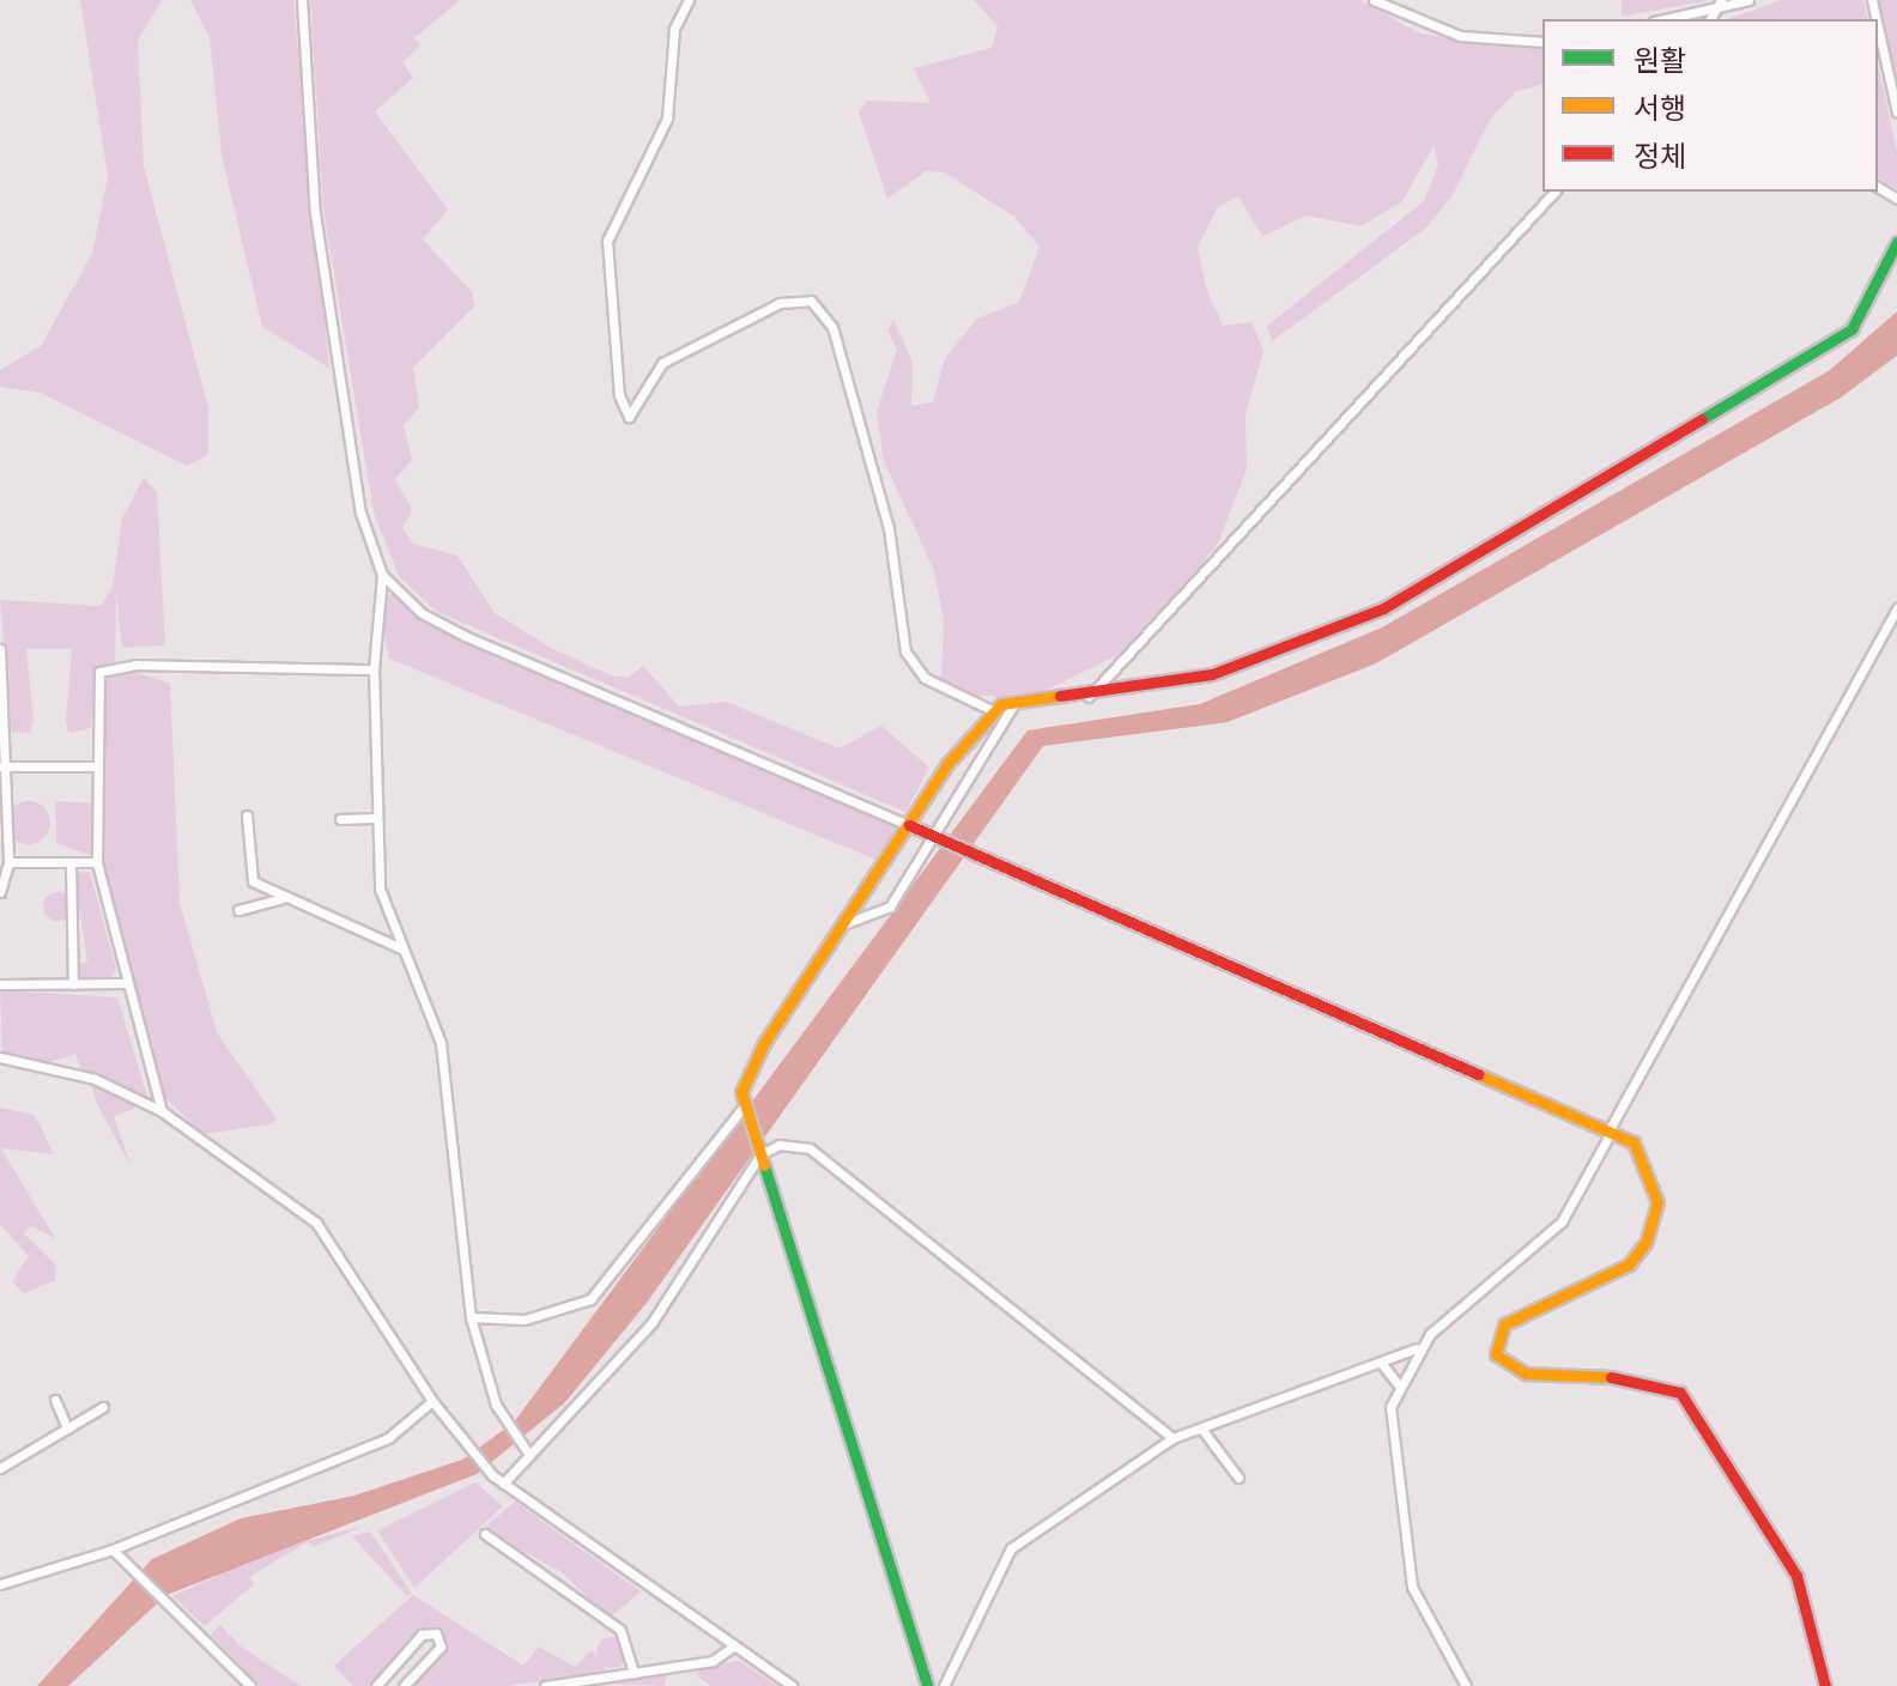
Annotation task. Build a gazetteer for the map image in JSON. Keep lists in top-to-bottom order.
{
  "legend": ["원활", "서행", "정체"]
}
